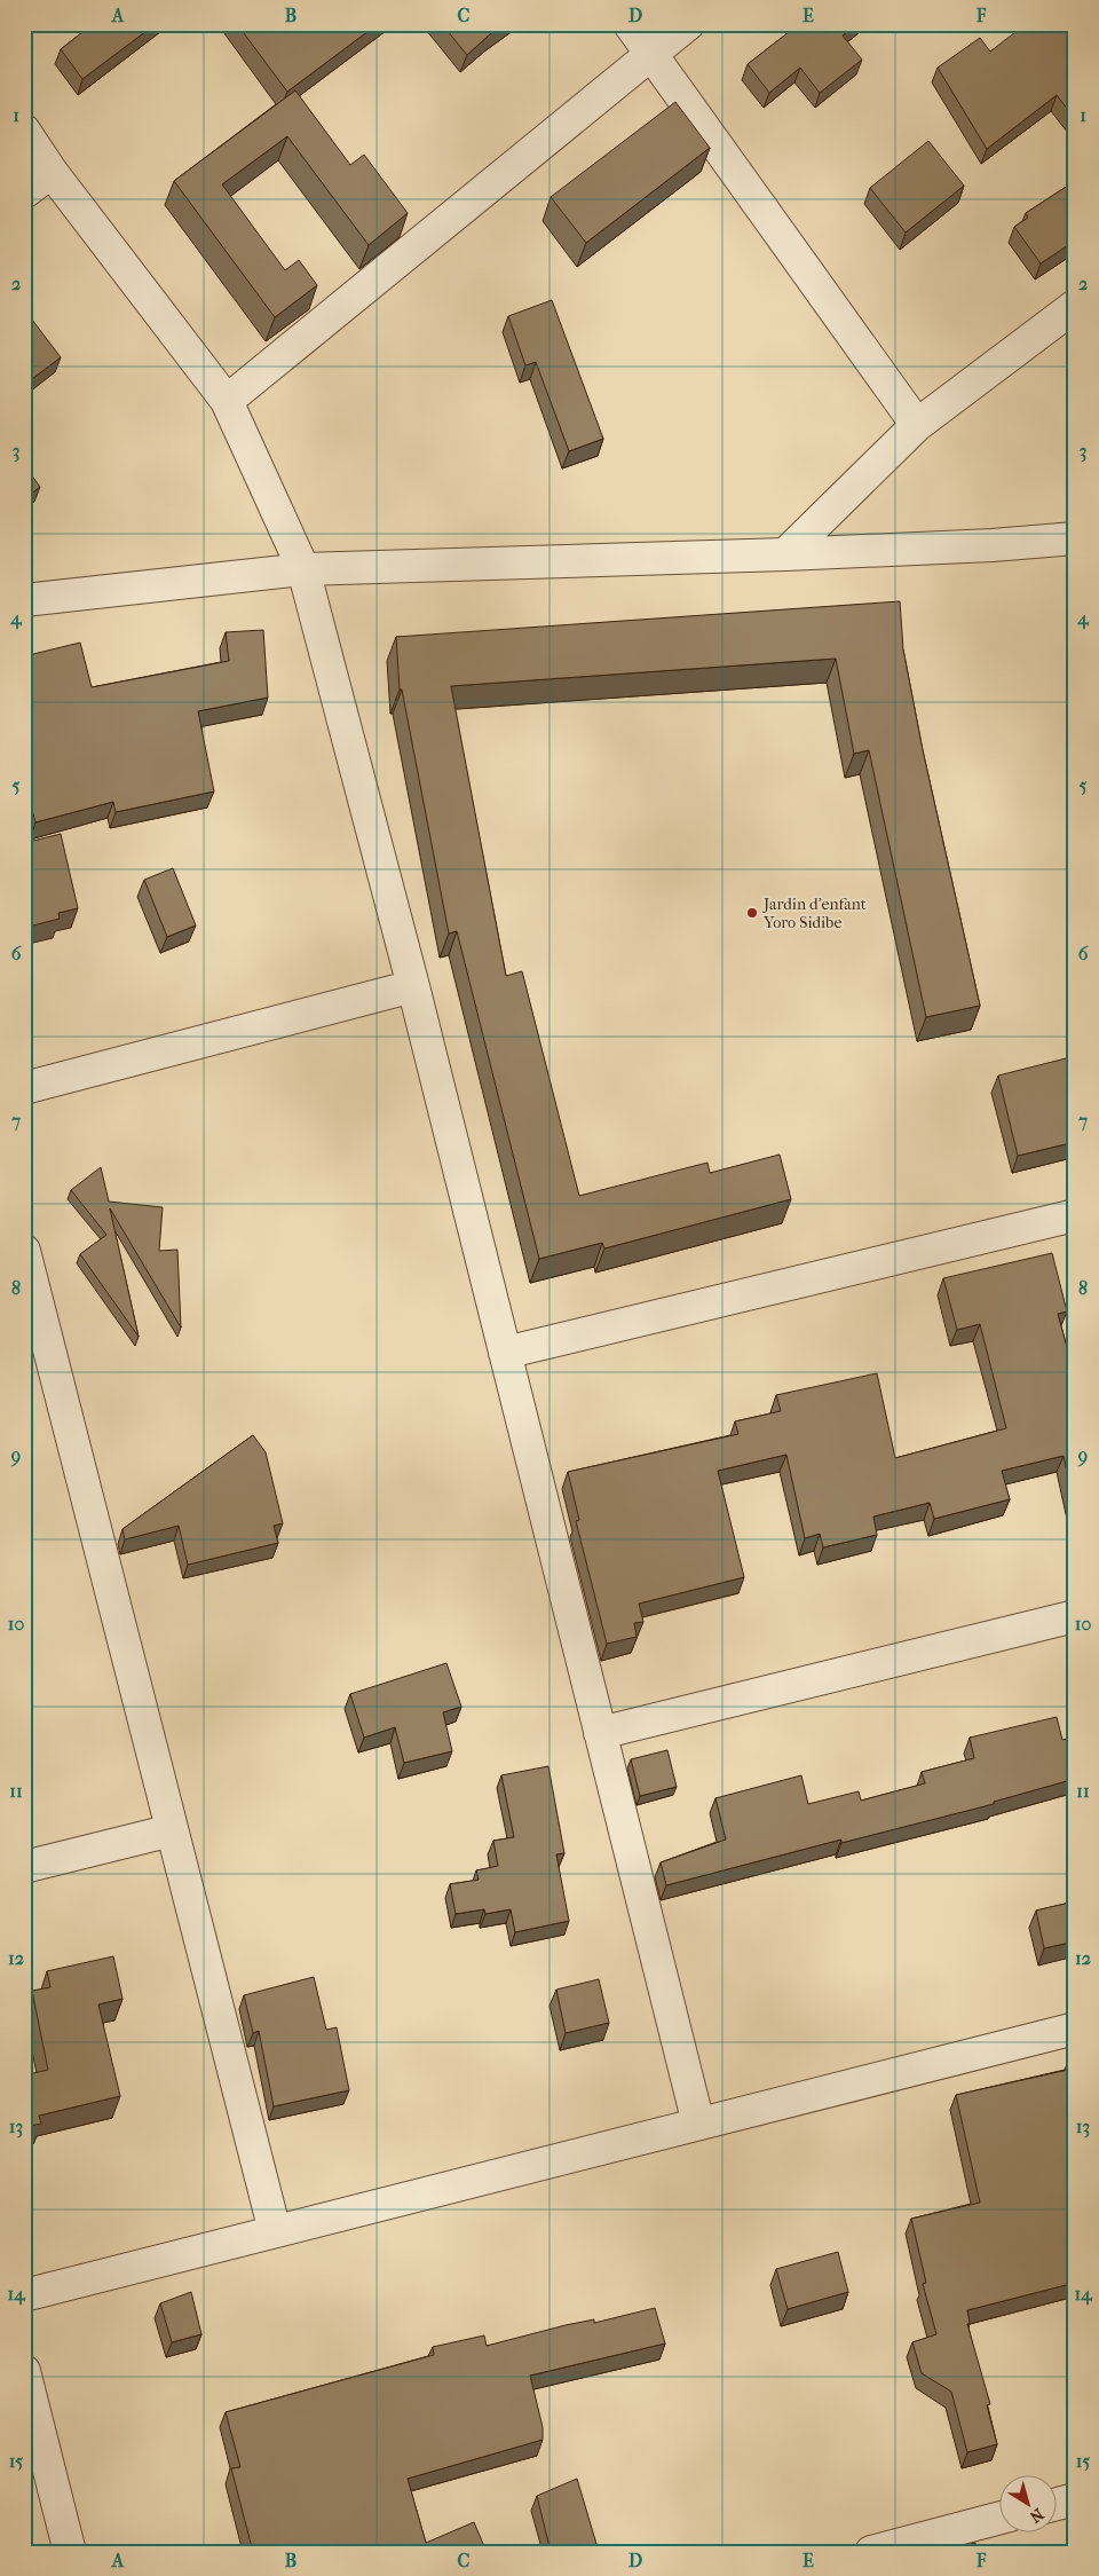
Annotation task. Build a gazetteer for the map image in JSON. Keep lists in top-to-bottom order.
{
  "places": ["Jardin d'enfant Yoro Sidibe"],
  "north": "bottom right",
  "grid": {
    "columns": [
      "A",
      "B",
      "C",
      "D",
      "E",
      "F"
    ],
    "rows": [
      "1",
      "2",
      "3",
      "4",
      "5",
      "6",
      "7",
      "8",
      "9",
      "10",
      "11",
      "12",
      "13",
      "14",
      "15"
    ]
  }
}
